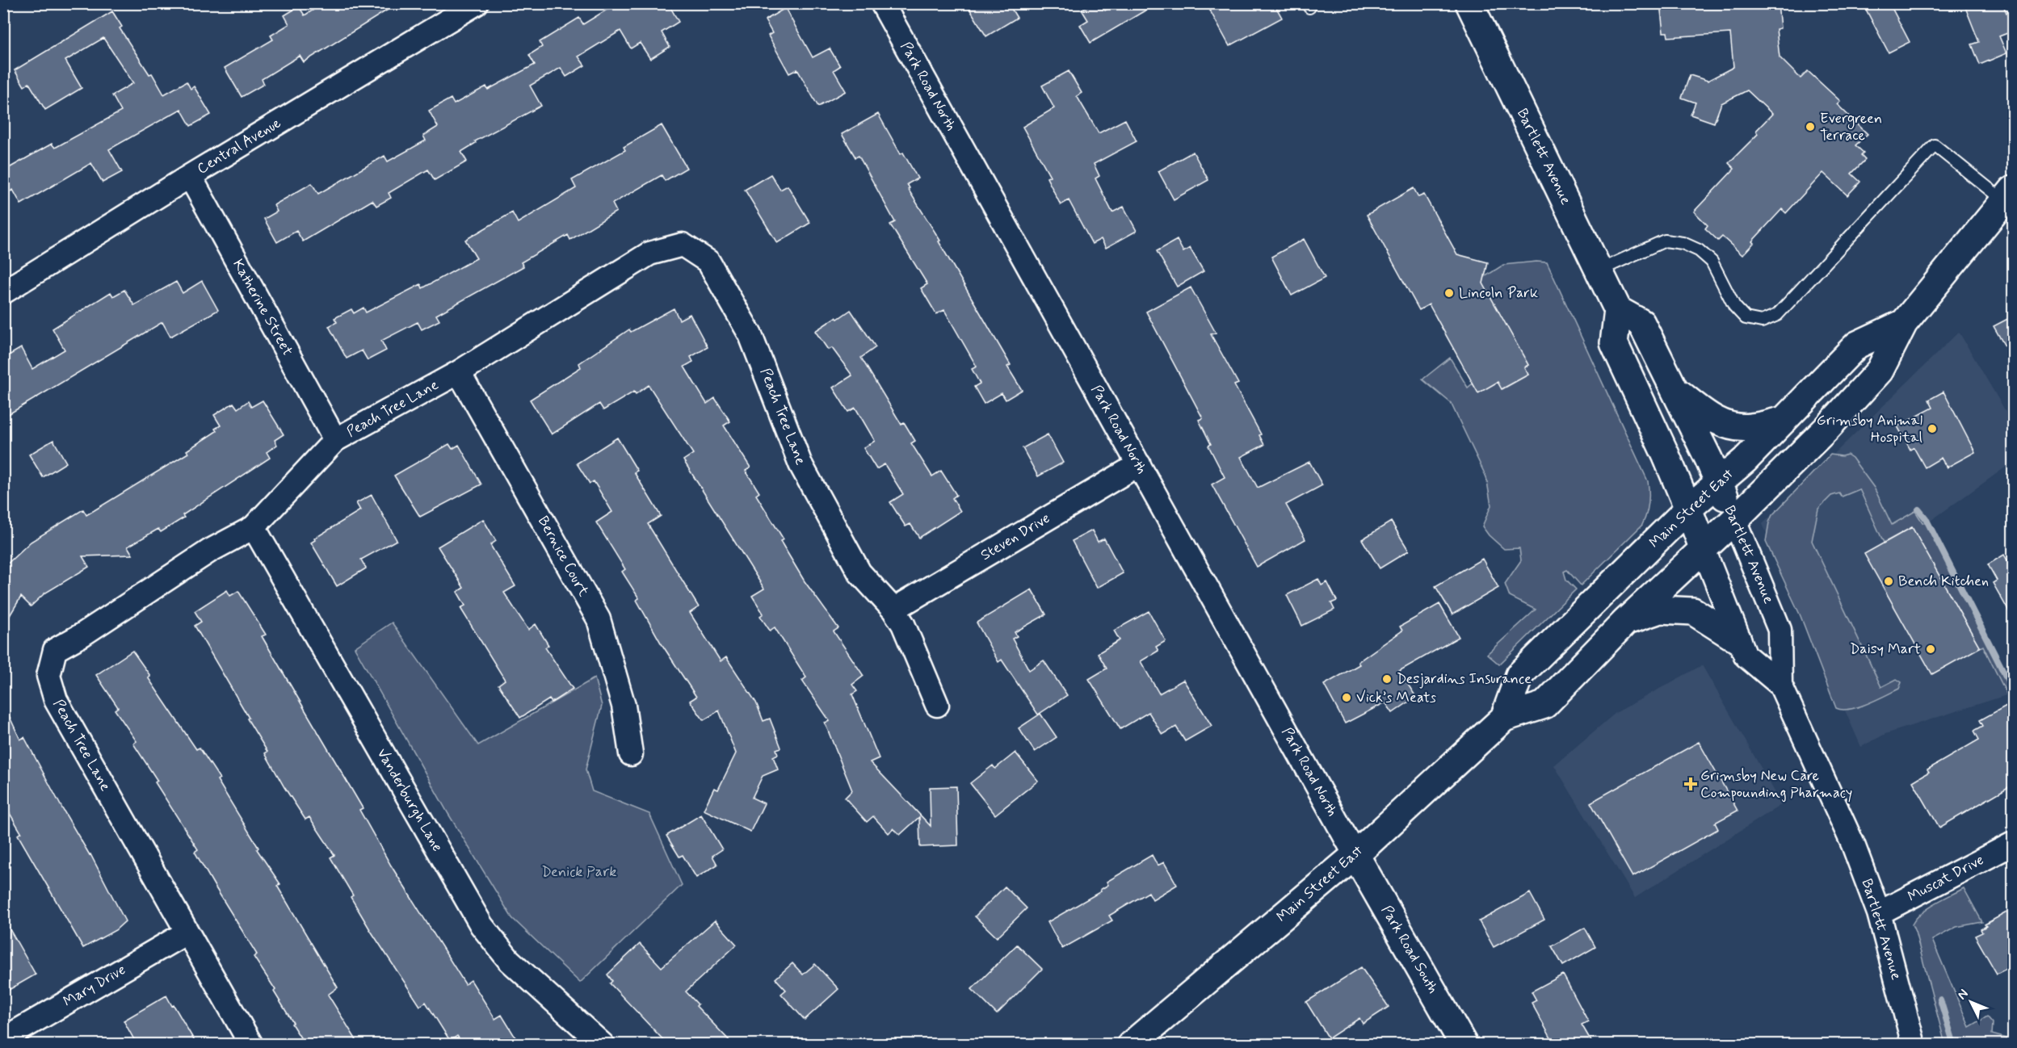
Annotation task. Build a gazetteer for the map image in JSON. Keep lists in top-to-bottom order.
{
  "streets": {
    "main road": ["Bartlett Avenue", "Main Street East", "Park Road South"],
    "street": [
      "Park Road North",
      "Central Avenue",
      "Katherine Street",
      "Peach Tree Lane",
      "Steven Drive",
      "Bernice Court",
      "Vanderburgh Lane",
      "Muscat Drive",
      "Mary Drive"
    ]
  },
  "crossings": [
    ["Park Road North", "Main Street East"],
    ["Park Road North", "Steven Drive"],
    ["Park Road North", "Park Road South"],
    ["Central Avenue", "Katherine Street"],
    ["Bartlett Avenue", "Main Street East"],
    ["Bartlett Avenue", "Muscat Drive"],
    ["Katherine Street", "Peach Tree Lane"],
    ["Peach Tree Lane", "Steven Drive"],
    ["Peach Tree Lane", "Bernice Court"],
    ["Peach Tree Lane", "Vanderburgh Lane"],
    ["Peach Tree Lane", "Mary Drive"],
    ["Main Street East", "Park Road South"]
  ],
  "parks": ["Denick Park"],
  "places": {
    "other": [
      "Evergreen Terrace",
      "Lincoln Park",
      "Grimsby Animal Hospital",
      "Bench Kitchen",
      "Daisy Mart",
      "Desjardins Insurance",
      "Vick’s Meats"
    ],
    "health": ["Grimsby New Care Compounding Pharmacy"]
  },
  "north": "top left"
}
